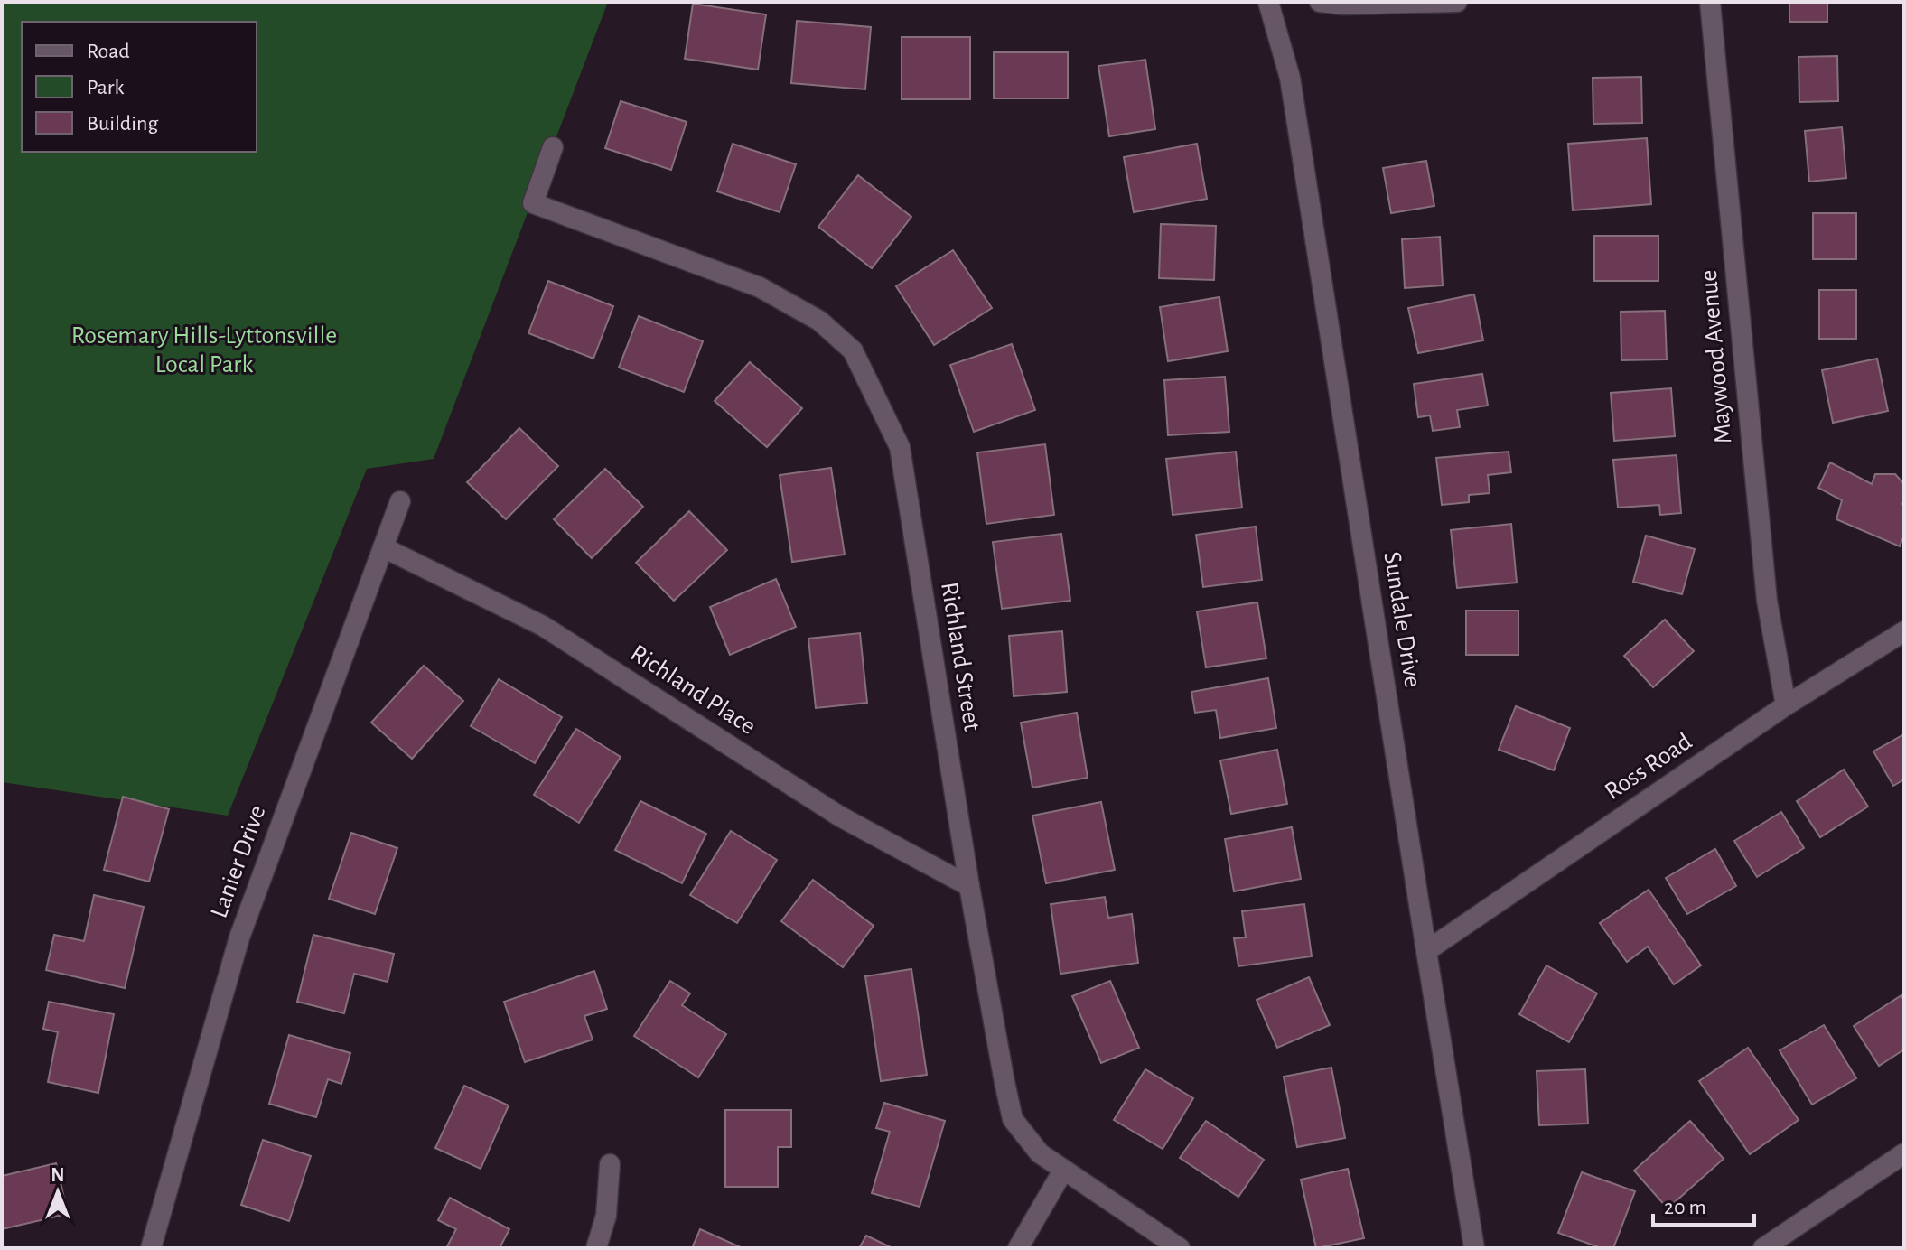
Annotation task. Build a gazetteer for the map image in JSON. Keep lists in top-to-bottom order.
{
  "streets": {
    "street": [
      "Maywood Avenue",
      "Sundale Drive",
      "Richland Street",
      "Richland Place",
      "Ross Road",
      "Lanier Drive"
    ]
  },
  "crossings": [
    ["Maywood Avenue", "Ross Road"],
    ["Sundale Drive", "Ross Road"],
    ["Richland Street", "Richland Place"],
    ["Richland Place", "Lanier Drive"]
  ],
  "parks": ["Rosemary Hills-Lyttonsville Local Park"],
  "legend": ["Road", "Park", "Building"],
  "scale_bar": "20 m",
  "north": "top"
}
